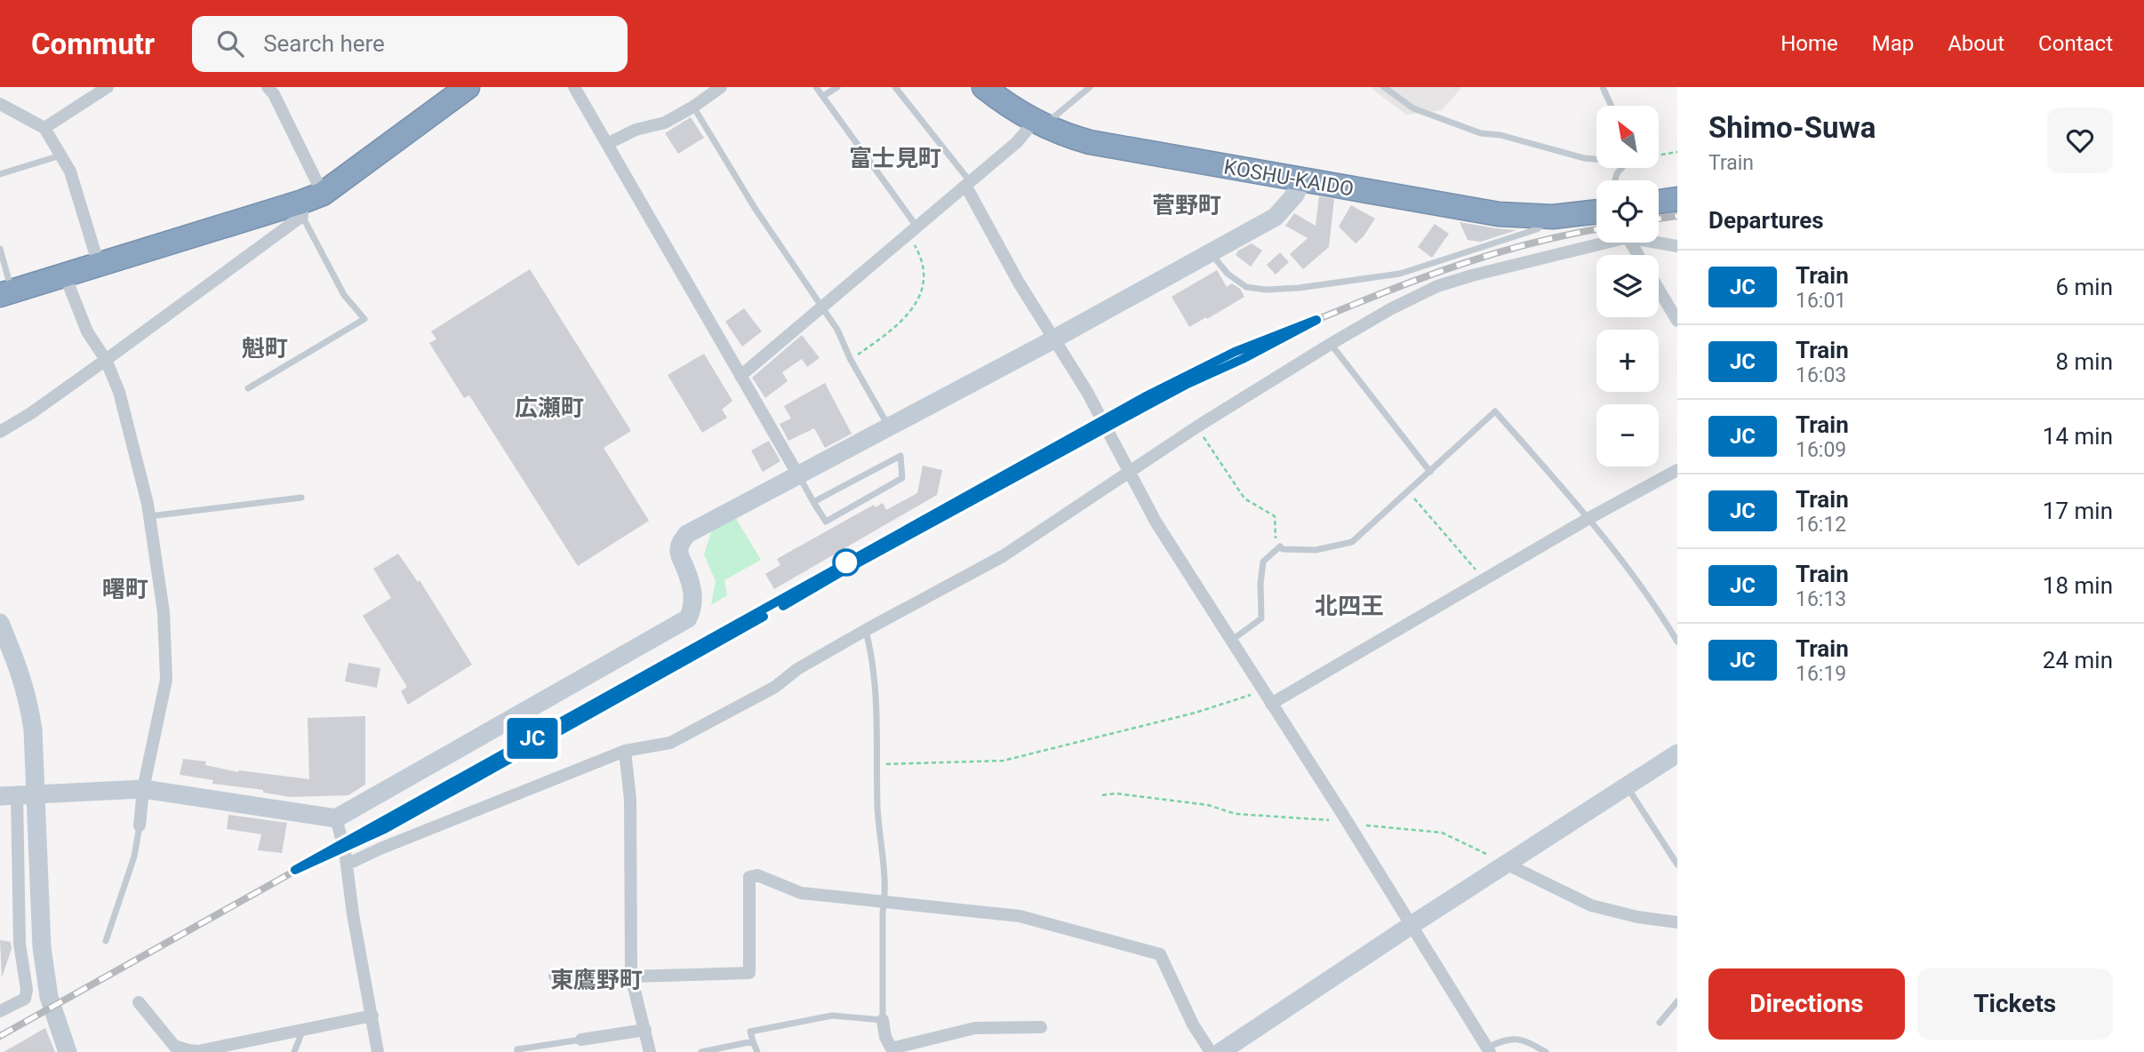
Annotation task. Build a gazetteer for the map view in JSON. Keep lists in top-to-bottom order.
{
  "streets": {
    "highway": ["KOSHU-KAIDO"]
  },
  "districts": [
    "富士見町",
    "菅野町",
    "魁町",
    "広瀬町",
    "曙町",
    "北四王",
    "東鷹野町"
  ],
  "north": "top left",
  "page": {
    "header": "Commutr",
    "search": "Search here",
    "nav": [
      "Home",
      "Map",
      "About",
      "Contact"
    ],
    "on_map": "JC",
    "heading": [
      ["Shimo-Suwa", "Train"],
      "Departures"
    ],
    "map_buttons": ["+", "−"],
    "list": [
      {
        "mark": "JC",
        "name": "Train",
        "note": "16:01",
        "value": "6 min"
      },
      {
        "mark": "JC",
        "name": "Train",
        "note": "16:03",
        "value": "8 min"
      },
      {
        "mark": "JC",
        "name": "Train",
        "note": "16:09",
        "value": "14 min"
      },
      {
        "mark": "JC",
        "name": "Train",
        "note": "16:12",
        "value": "17 min"
      },
      {
        "mark": "JC",
        "name": "Train",
        "note": "16:13",
        "value": "18 min"
      },
      {
        "mark": "JC",
        "name": "Train",
        "note": "16:19",
        "value": "24 min"
      }
    ],
    "buttons": ["Directions", "Tickets"]
  }
}
